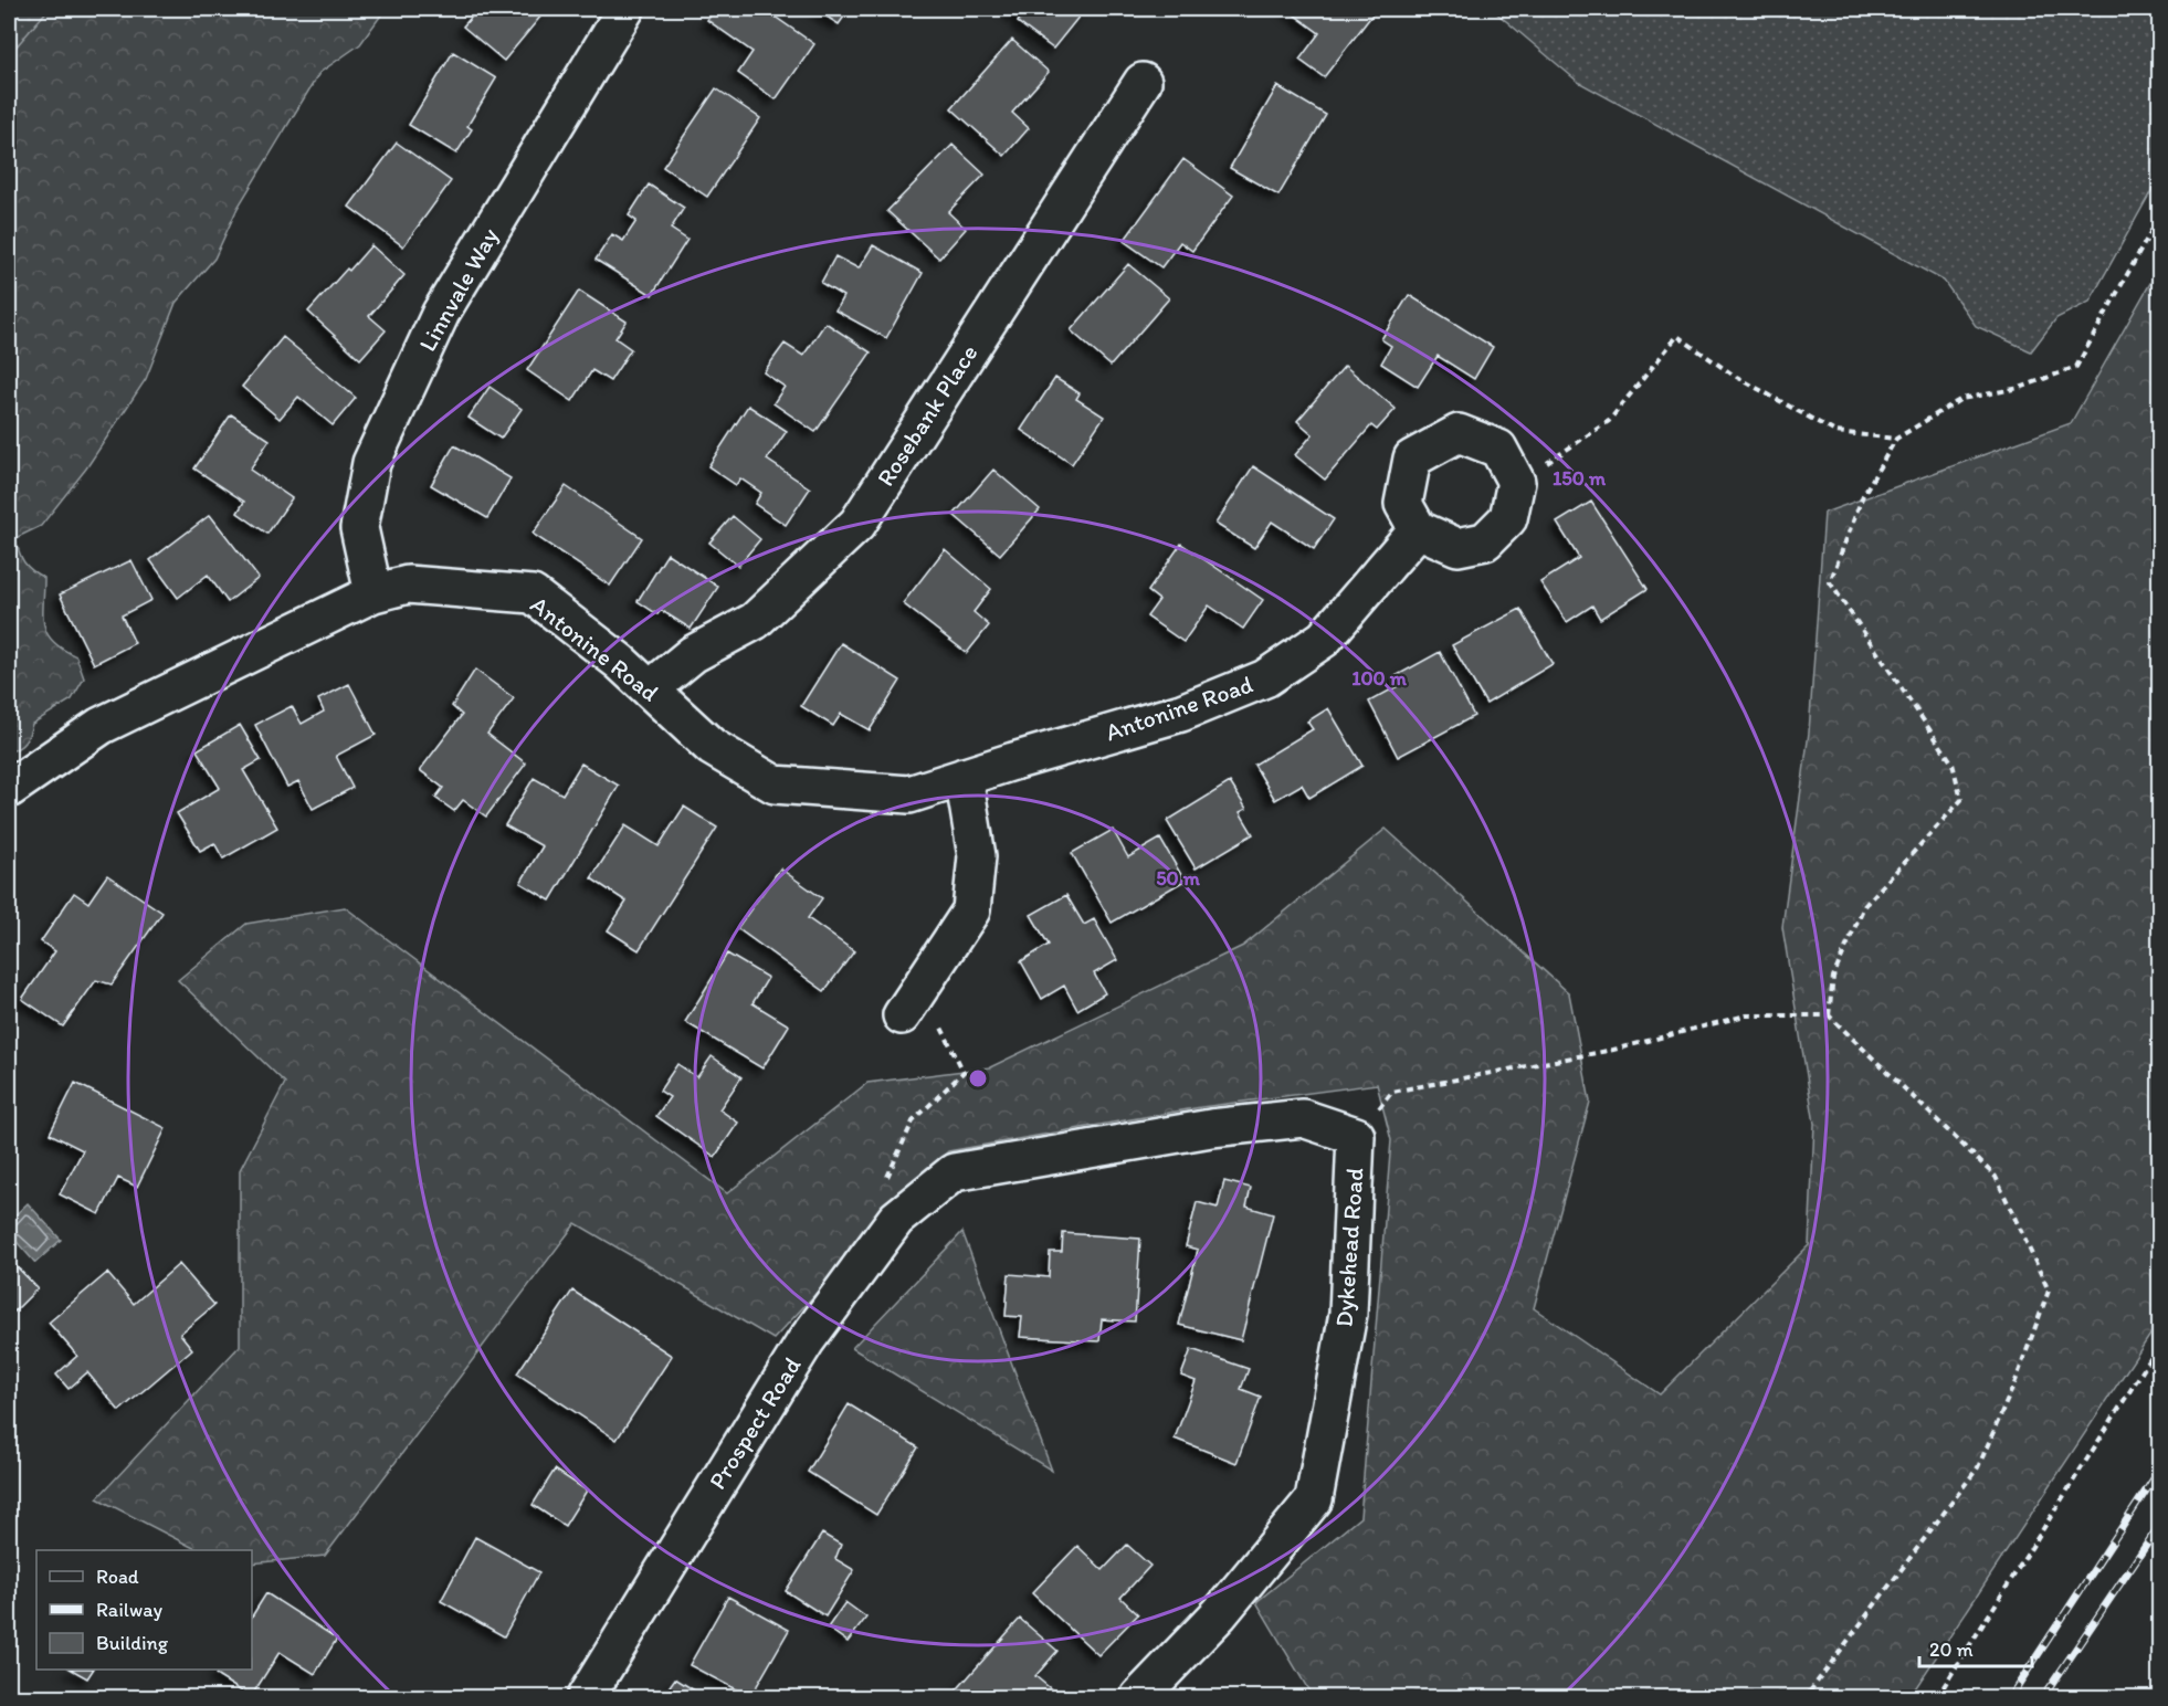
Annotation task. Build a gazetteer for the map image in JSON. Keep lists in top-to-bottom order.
{
  "streets": {
    "street": [
      "Linnvale Way",
      "Rosebank Place",
      "Antonine Road",
      "Dykehead Road",
      "Prospect Road"
    ]
  },
  "crossings": [
    ["Linnvale Way", "Antonine Road"],
    ["Rosebank Place", "Antonine Road"],
    ["Dykehead Road", "Prospect Road"]
  ],
  "legend": ["Road", "Railway", "Building"],
  "scale_bar": "20 m",
  "rings": ["150 m", "100 m", "50 m"]
}
